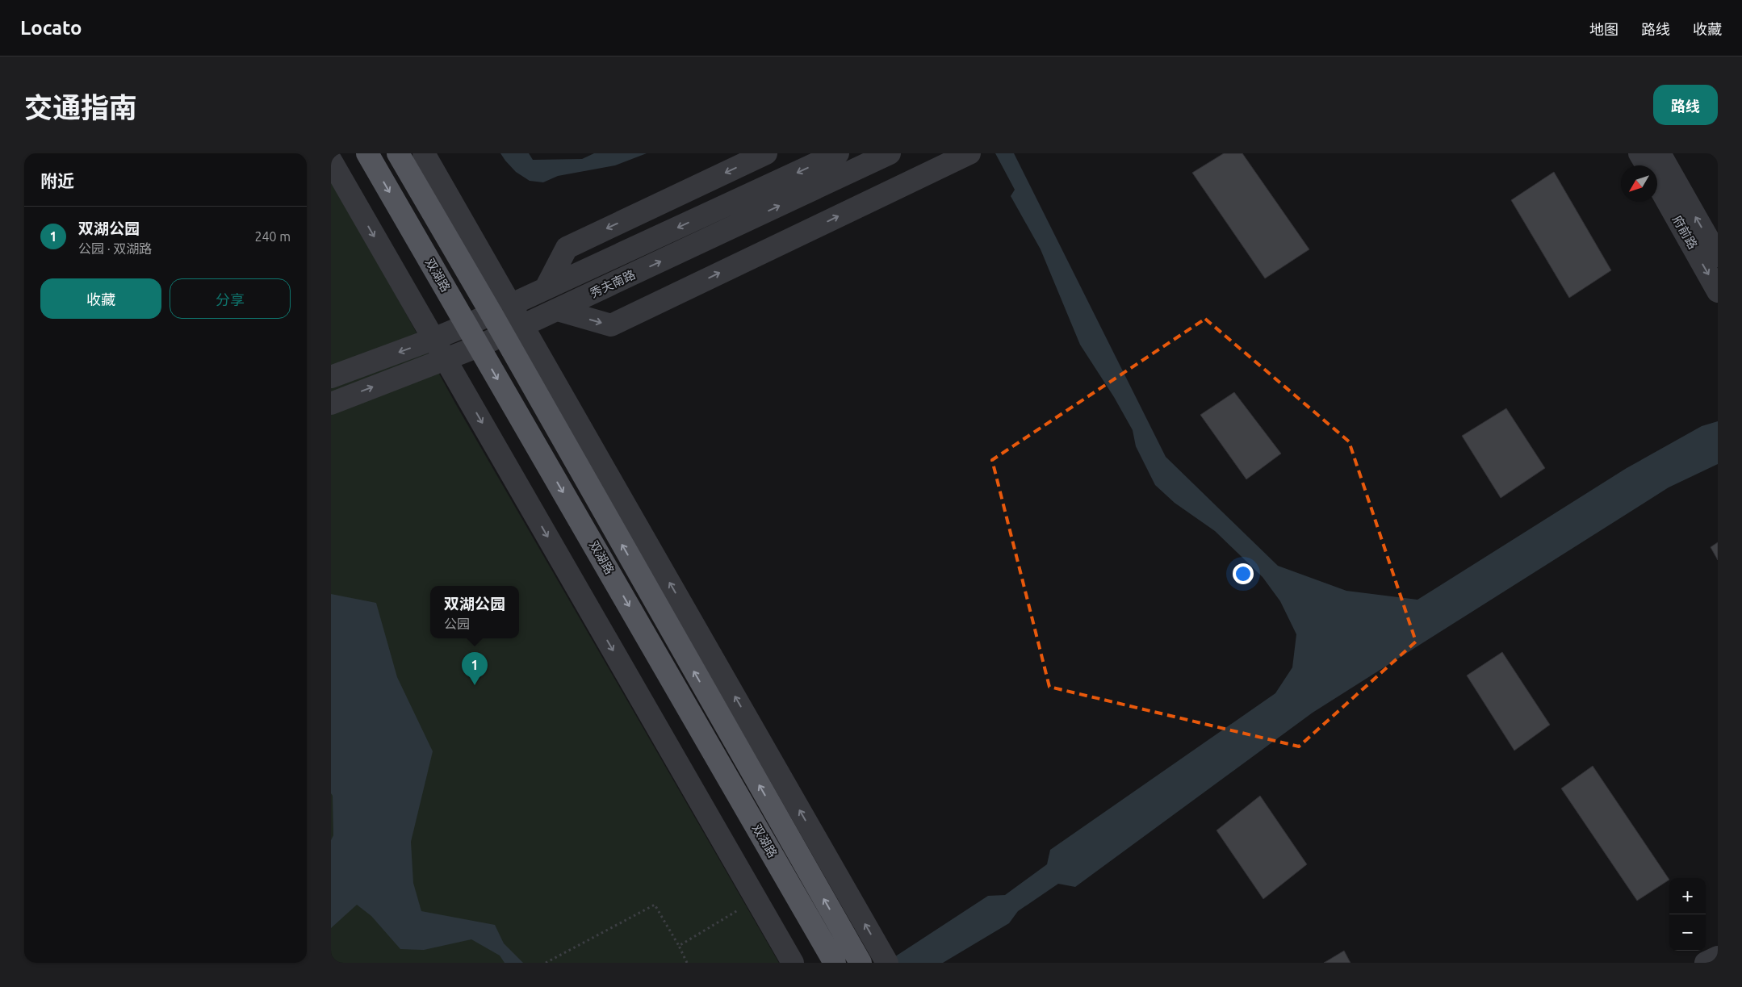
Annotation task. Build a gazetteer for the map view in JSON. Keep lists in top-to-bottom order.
{
  "streets": {
    "main road": ["双湖路"],
    "street": ["府前路", "秀夫南路"]
  },
  "crossings": [
    ["双湖路", "秀夫南路"]
  ],
  "north": "bottom left",
  "page": {
    "header": "Locato",
    "nav": ["地图", "路线", "收藏"],
    "title": "交通指南",
    "buttons": [
      "路线",
      ["收藏", "分享"]
    ],
    "heading": "附近",
    "list": [
      {
        "mark": "1",
        "name": "双湖公园",
        "note": "公园 · 双湖路",
        "value": "240 m"
      }
    ],
    "popup": ["双湖公园", "公园"],
    "pins": "1",
    "map_buttons": ["+", "−"]
  }
}
